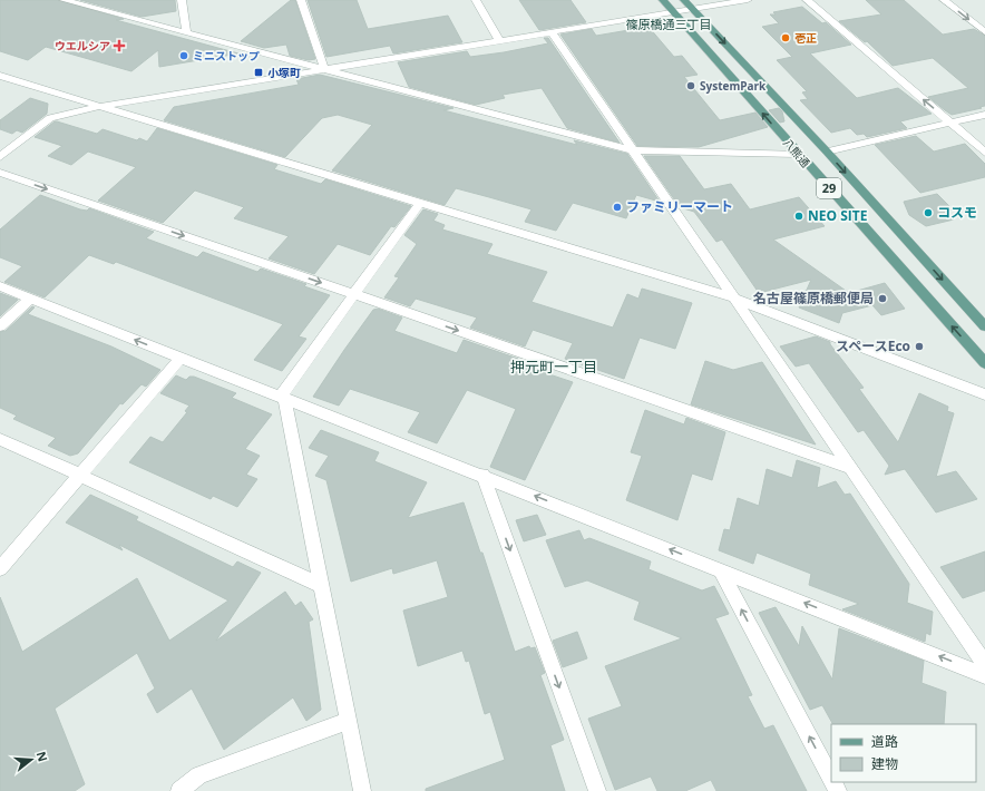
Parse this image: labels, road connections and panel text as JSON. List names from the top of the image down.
{
  "streets": {
    "main road": ["八熊通", "29"]
  },
  "districts": ["篠原橋通三丁目", "押元町一丁目"],
  "places": {
    "other": [
      "壱正",
      "ミニストップ",
      "SystemPark",
      "ファミリーマート",
      "コスモ",
      "NEO SITE",
      "名古屋篠原橋郵便局",
      "スペースEco"
    ],
    "health": ["ウエルシア"],
    "transit": ["小塚町"]
  },
  "legend": ["道路", "建物"],
  "north": "right"
}
